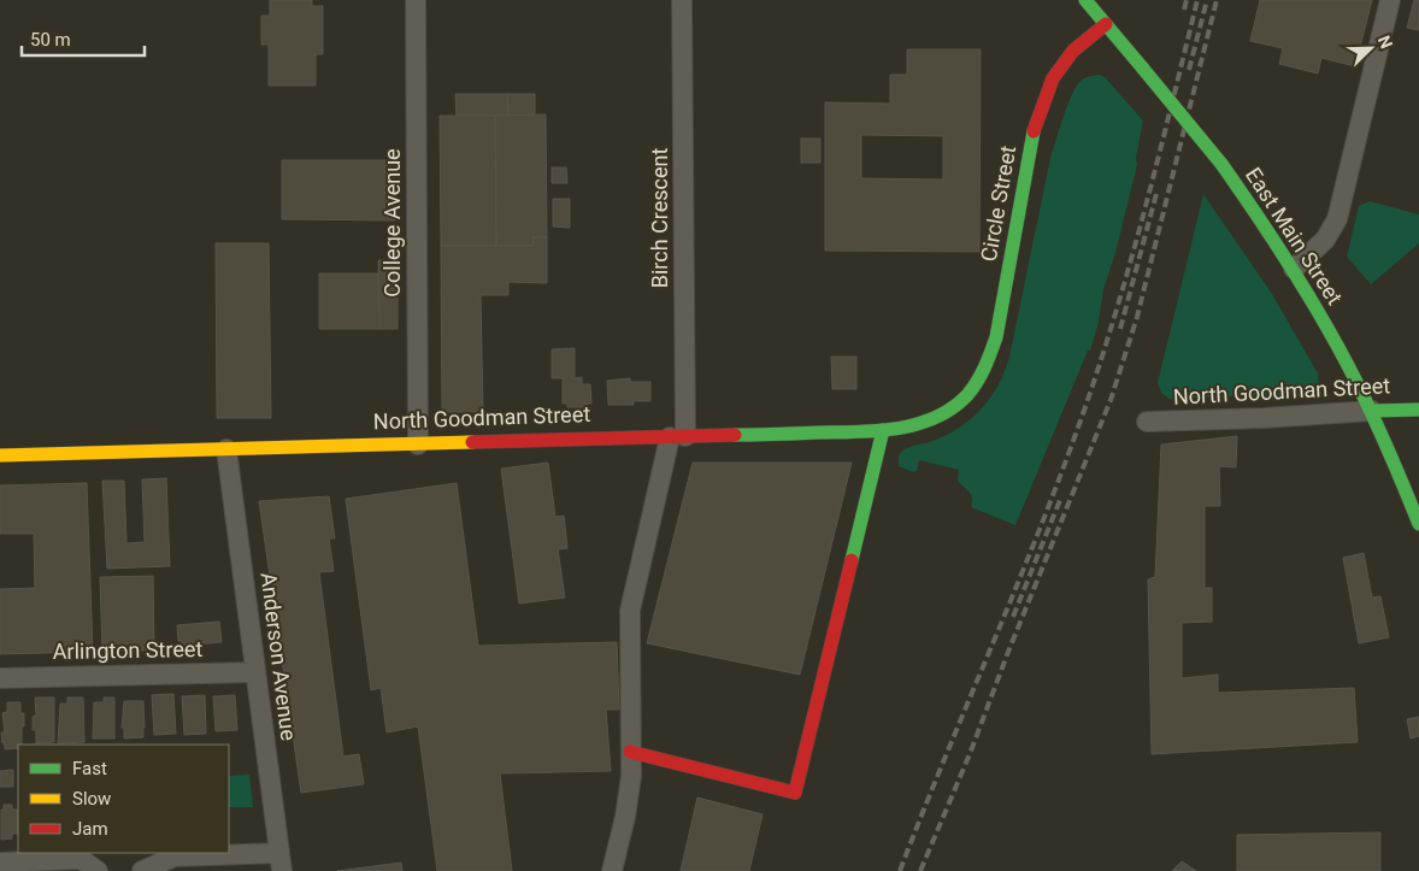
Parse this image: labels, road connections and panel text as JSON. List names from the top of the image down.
{
  "streets": {
    "main road": ["Circle Street", "East Main Street", "North Goodman Street"],
    "street": [
      "Birch Crescent",
      "College Avenue",
      "Arlington Street",
      "Anderson Avenue"
    ]
  },
  "crossings": [
    ["Circle Street", "East Main Street"],
    ["Circle Street", "North Goodman Street"],
    ["Birch Crescent", "North Goodman Street"],
    ["College Avenue", "North Goodman Street"],
    ["East Main Street", "North Goodman Street"],
    ["North Goodman Street", "Anderson Avenue"],
    ["Arlington Street", "Anderson Avenue"]
  ],
  "legend": ["Fast", "Slow", "Jam"],
  "scale_bar": "50 m",
  "north": "top right"
}
